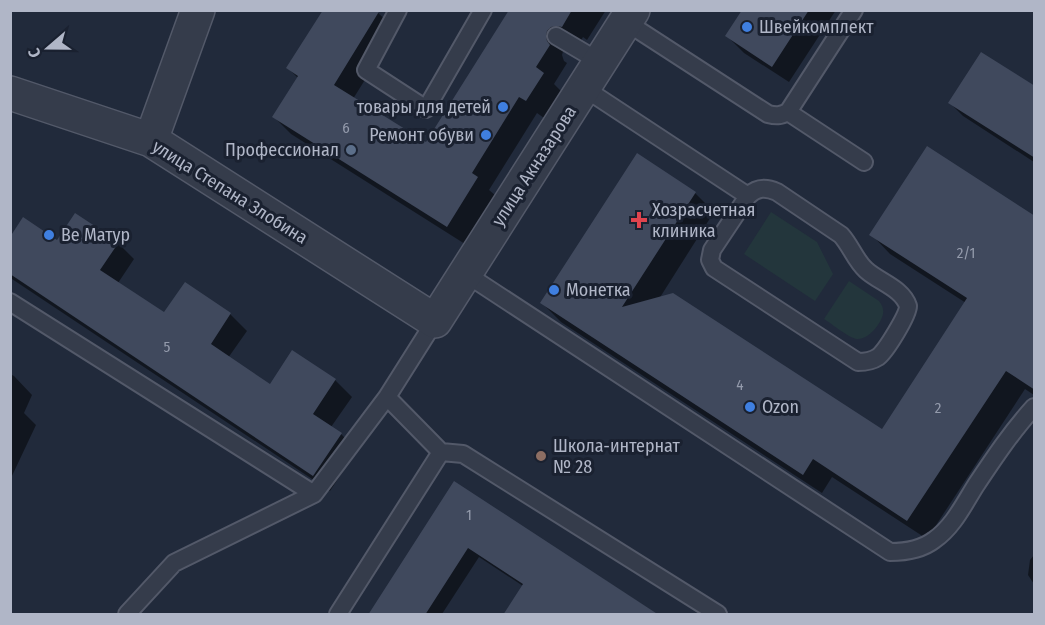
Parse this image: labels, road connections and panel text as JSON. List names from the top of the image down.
{
  "streets": {
    "street": ["улица Акназарова", "улица Степана Злобина"]
  },
  "crossings": [
    ["улица Акназарова", "улица Степана Злобина"]
  ],
  "places": {
    "other": [
      "Швейкомплект",
      "товары для детей",
      "Ремонт обуви",
      "Профессионал",
      "Be Матур",
      "Монетка",
      "Ozon",
      "Школа-интернат № 28"
    ],
    "health": ["Хозрасчетная клиника"]
  },
  "house_numbers": [
    "6",
    "2/1",
    "5",
    "4",
    "2",
    "1"
  ],
  "north": "left"
}
